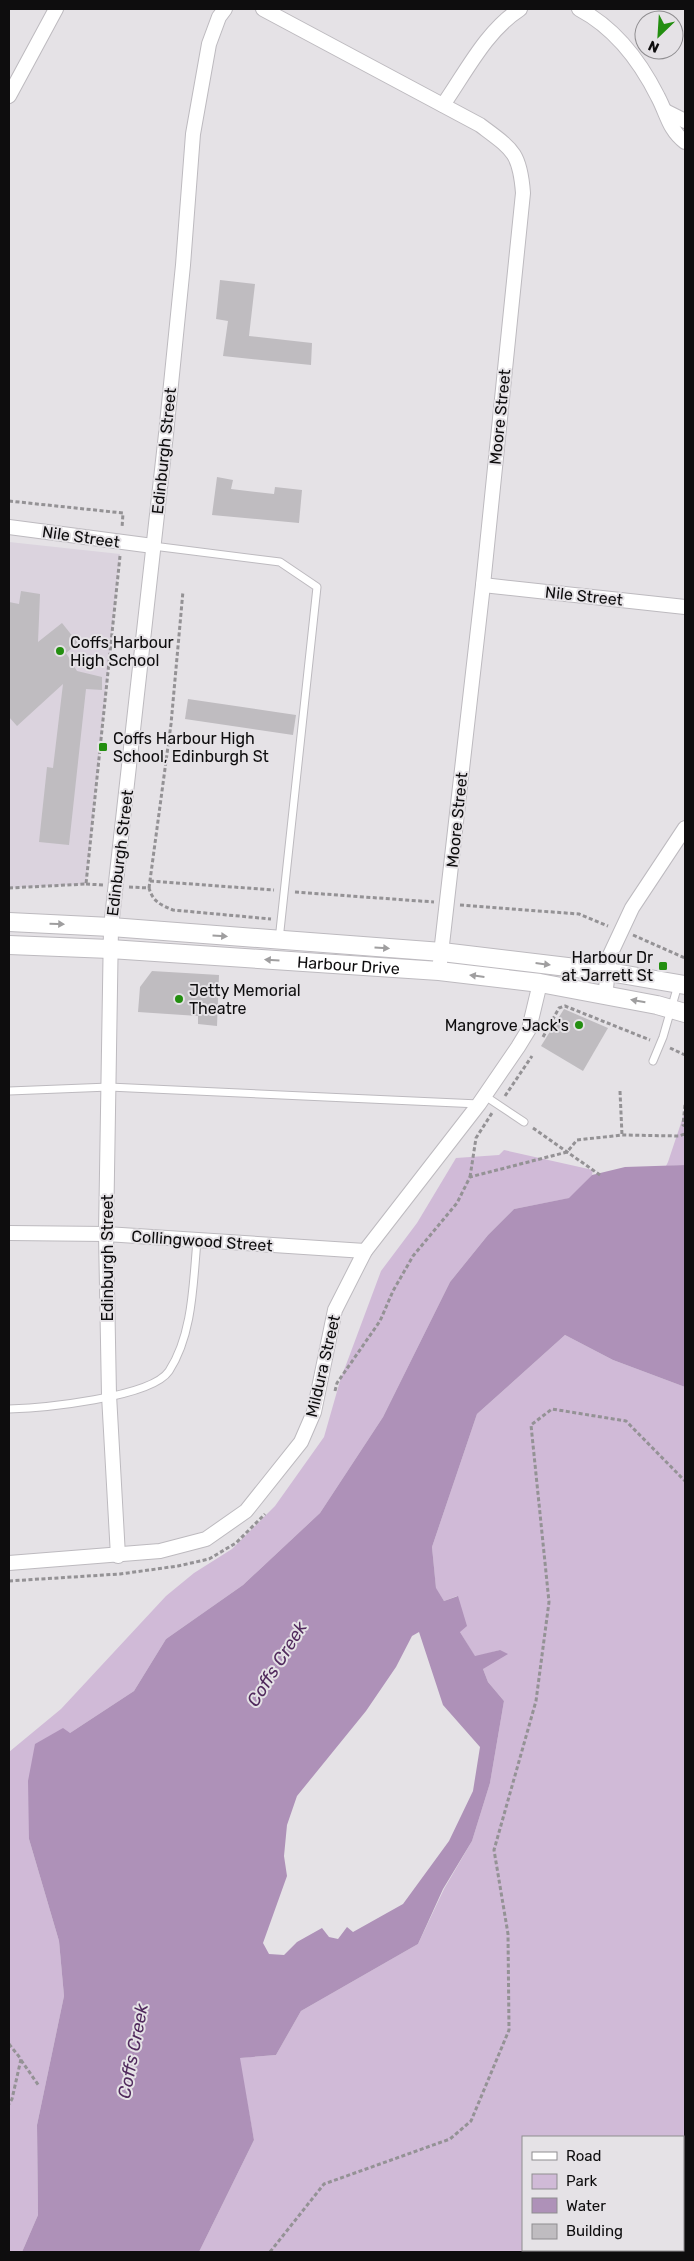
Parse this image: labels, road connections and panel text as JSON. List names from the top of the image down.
{
  "streets": {
    "street": [
      "Moore Street",
      "Edinburgh Street",
      "Nile Street",
      "Harbour Drive",
      "Collingwood Street",
      "Mildura Street"
    ]
  },
  "crossings": [
    ["Moore Street", "Nile Street"],
    ["Moore Street", "Harbour Drive"],
    ["Edinburgh Street", "Nile Street"],
    ["Edinburgh Street", "Harbour Drive"],
    ["Edinburgh Street", "Collingwood Street"],
    ["Edinburgh Street", "Mildura Street"],
    ["Harbour Drive", "Mildura Street"],
    ["Collingwood Street", "Mildura Street"]
  ],
  "water": ["Coffs Creek"],
  "places": {
    "other": ["Coffs Harbour High School", "Jetty Memorial Theatre", "Mangrove Jack's"],
    "transit": ["Coffs Harbour High School, Edinburgh St", "Harbour Dr at Jarrett St"]
  },
  "legend": [
    "Road",
    "Park",
    "Water",
    "Building"
  ],
  "north": "bottom left"
}
